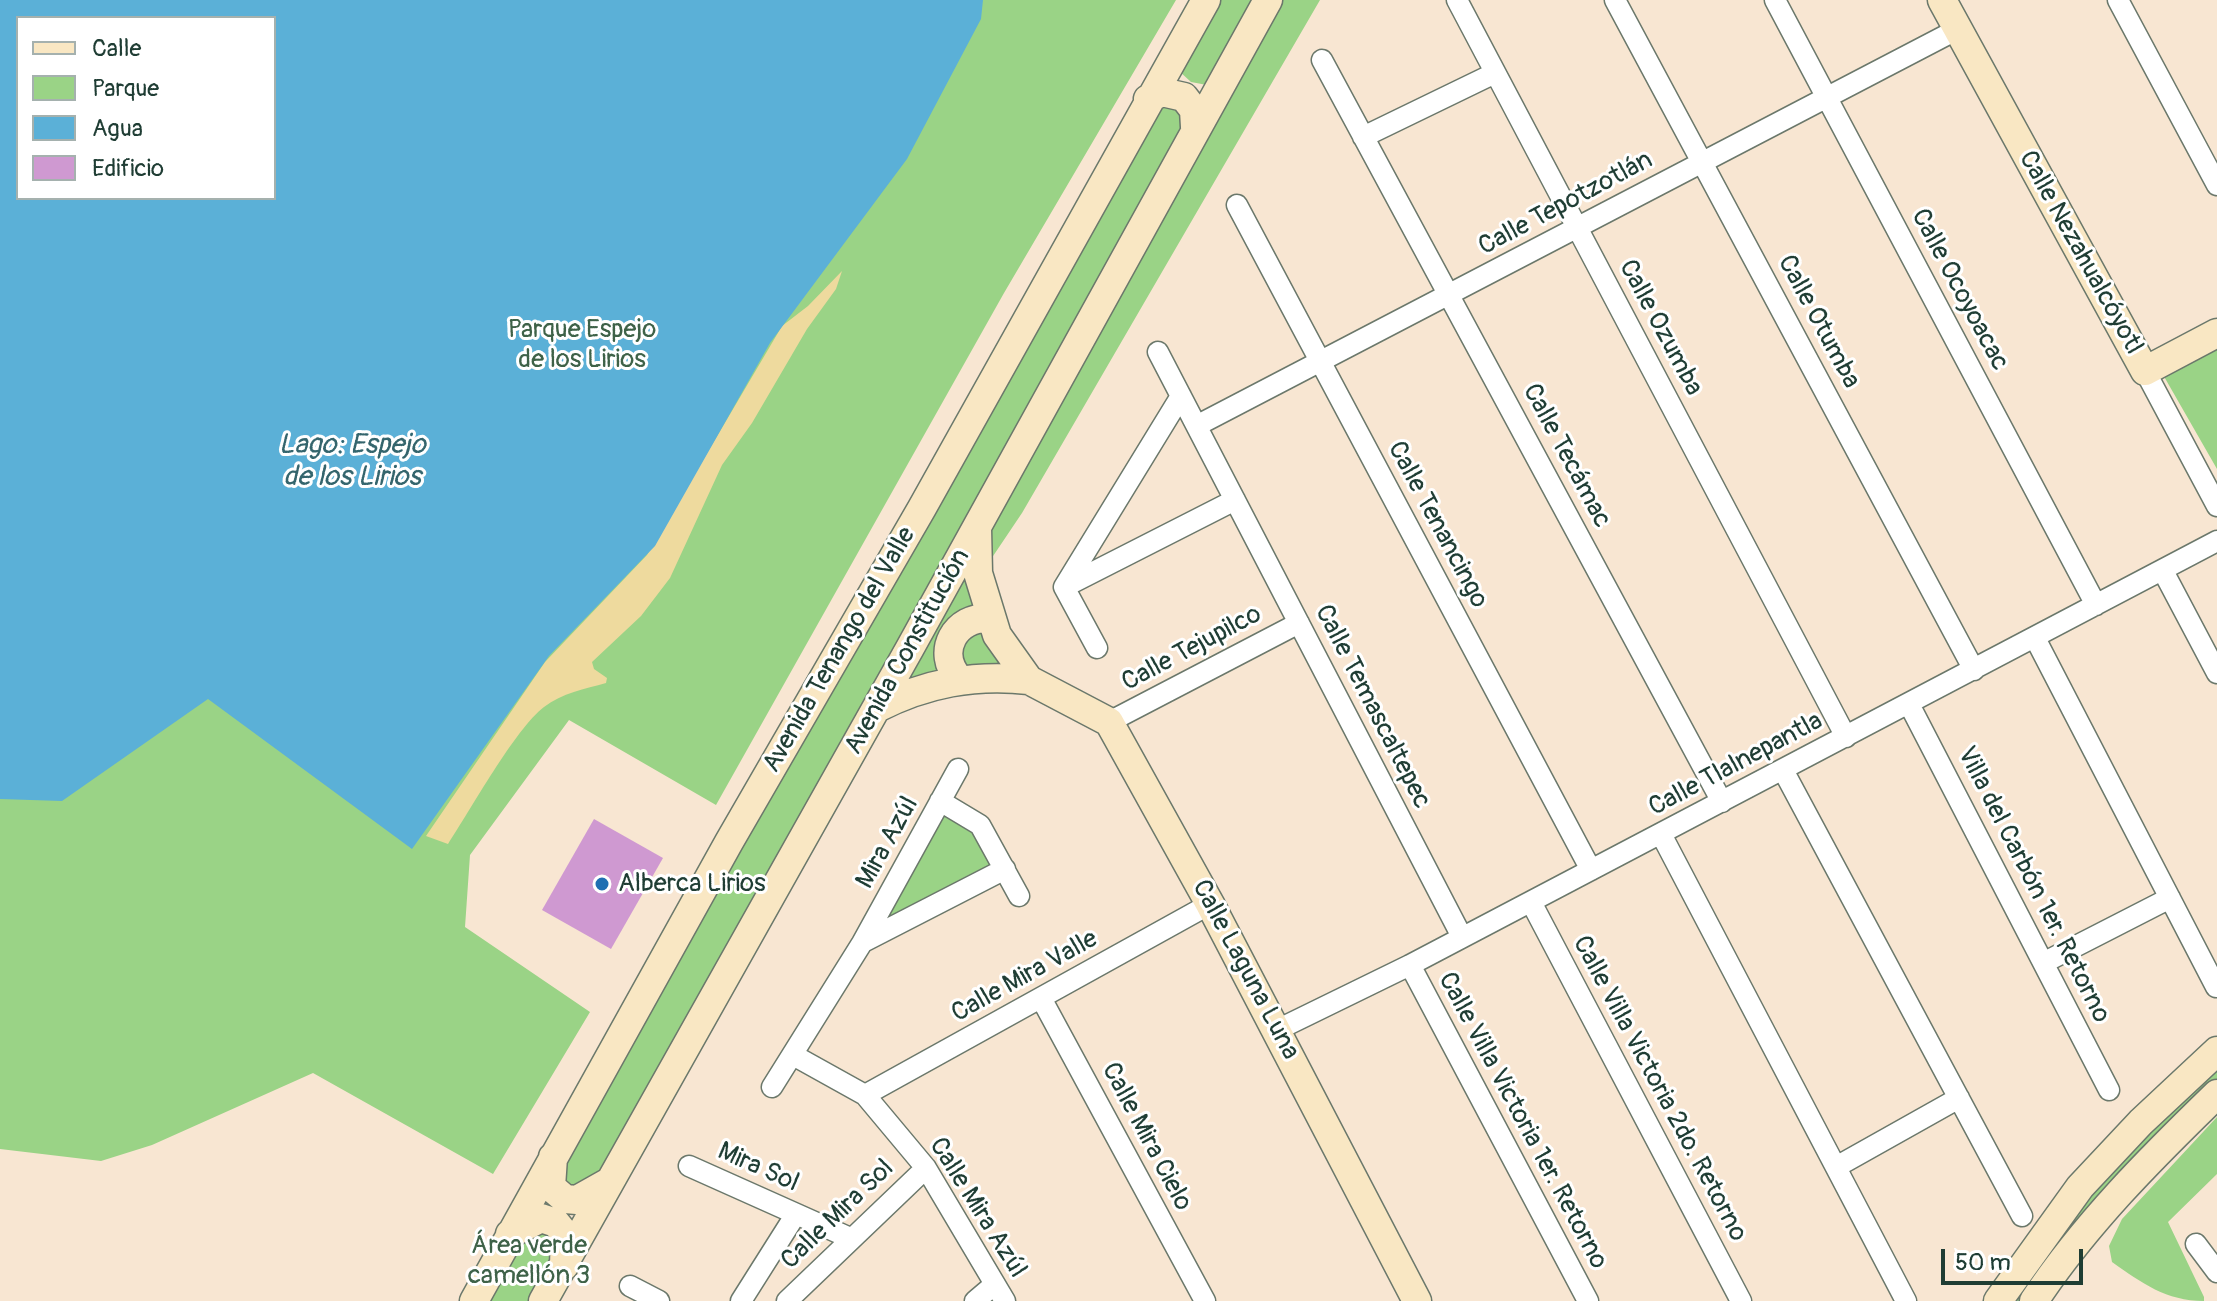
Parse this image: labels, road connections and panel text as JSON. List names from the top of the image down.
{
  "streets": {
    "main road": [
      "Calle Nezahualcóyotl",
      "Avenida Tenango del Valle",
      "Avenida Constitución",
      "Calle Laguna Luna"
    ],
    "street": [
      "Calle Tepotzotlán",
      "Calle Ocoyoacac",
      "Calle Otumba",
      "Calle Ozumba",
      "Calle Tecámac",
      "Calle Tenancingo",
      "Calle Tejupilco",
      "Calle Temascaltepec",
      "Calle Tlalnepantla",
      "Mira Azúl",
      "Villa del Carbón 1er. Retorno",
      "Calle Mira Valle",
      "Calle Villa Victoria 2do. Retorno",
      "Calle Villa Victoria 1er. Retorno",
      "Calle Mira Cielo",
      "Mira Sol",
      "Calle Mira Azúl",
      "Calle Mira Sol"
    ]
  },
  "crossings": [
    ["Calle Tepotzotlán", "Calle Nezahualcóyotl"],
    ["Calle Tepotzotlán", "Calle Ocoyoacac"],
    ["Calle Tepotzotlán", "Calle Otumba"],
    ["Calle Tepotzotlán", "Calle Ozumba"],
    ["Calle Tepotzotlán", "Calle Tecámac"],
    ["Calle Tepotzotlán", "Calle Tenancingo"],
    ["Calle Tepotzotlán", "Calle Temascaltepec"],
    ["Calle Ocoyoacac", "Calle Tlalnepantla"],
    ["Calle Otumba", "Calle Tlalnepantla"],
    ["Calle Ozumba", "Calle Tlalnepantla"],
    ["Calle Tecámac", "Calle Tlalnepantla"],
    ["Calle Tenancingo", "Calle Tlalnepantla"],
    ["Calle Tejupilco", "Calle Temascaltepec"],
    ["Calle Tejupilco", "Calle Laguna Luna"],
    ["Calle Temascaltepec", "Calle Tlalnepantla"],
    ["Calle Tlalnepantla", "Villa del Carbón 1er. Retorno"],
    ["Calle Tlalnepantla", "Calle Laguna Luna"],
    ["Calle Tlalnepantla", "Calle Villa Victoria 2do. Retorno"],
    ["Calle Tlalnepantla", "Calle Villa Victoria 1er. Retorno"],
    ["Mira Azúl", "Calle Mira Azúl"],
    ["Calle Laguna Luna", "Calle Mira Valle"],
    ["Calle Mira Valle", "Calle Mira Cielo"],
    ["Calle Mira Valle", "Calle Mira Azúl"],
    ["Mira Sol", "Calle Mira Sol"],
    ["Calle Mira Azúl", "Calle Mira Sol"]
  ],
  "water": ["Lago: Espejo de los Lirios"],
  "parks": ["Parque Espejo de los Lirios", "Área verde camellón 3"],
  "places": ["Alberca Lirios"],
  "legend": [
    "Calle",
    "Parque",
    "Agua",
    "Edificio"
  ],
  "scale_bar": "50 m"
}
